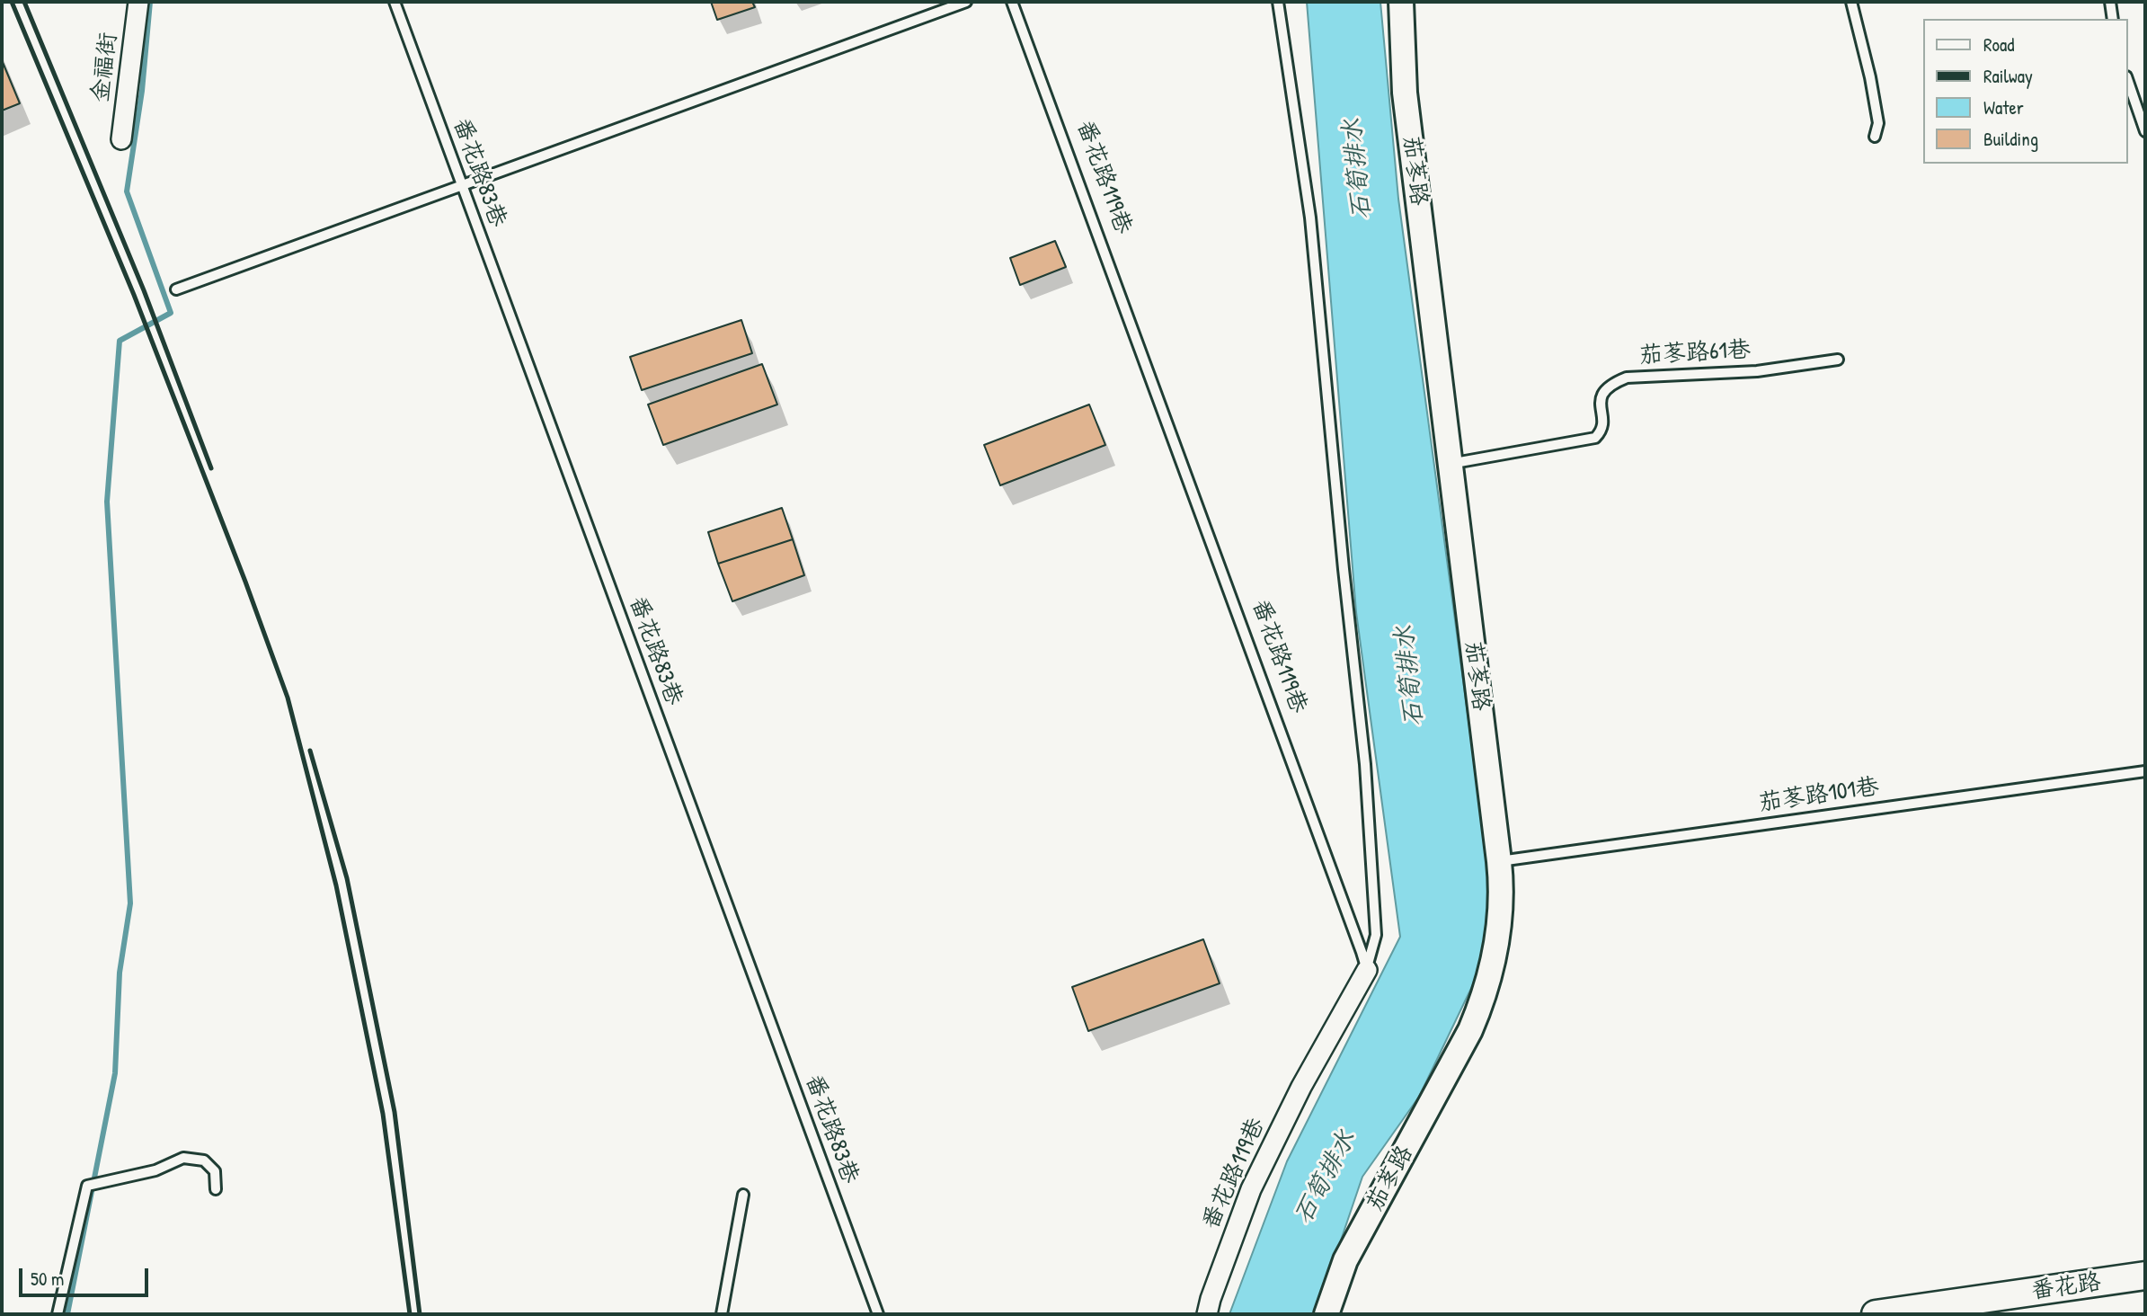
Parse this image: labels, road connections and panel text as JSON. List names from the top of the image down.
{
  "streets": {
    "main road": ["番花路"],
    "street": ["金福街", "茄苳路", "番花路119巷"],
    "lane": ["番花路83巷", "茄苳路61巷", "茄苳路101巷"]
  },
  "crossings": [
    ["茄苳路", "茄苳路61巷"],
    ["茄苳路", "茄苳路101巷"]
  ],
  "water": ["石筍排水"],
  "legend": [
    "Road",
    "Railway",
    "Water",
    "Building"
  ],
  "scale_bar": "50 m"
}
